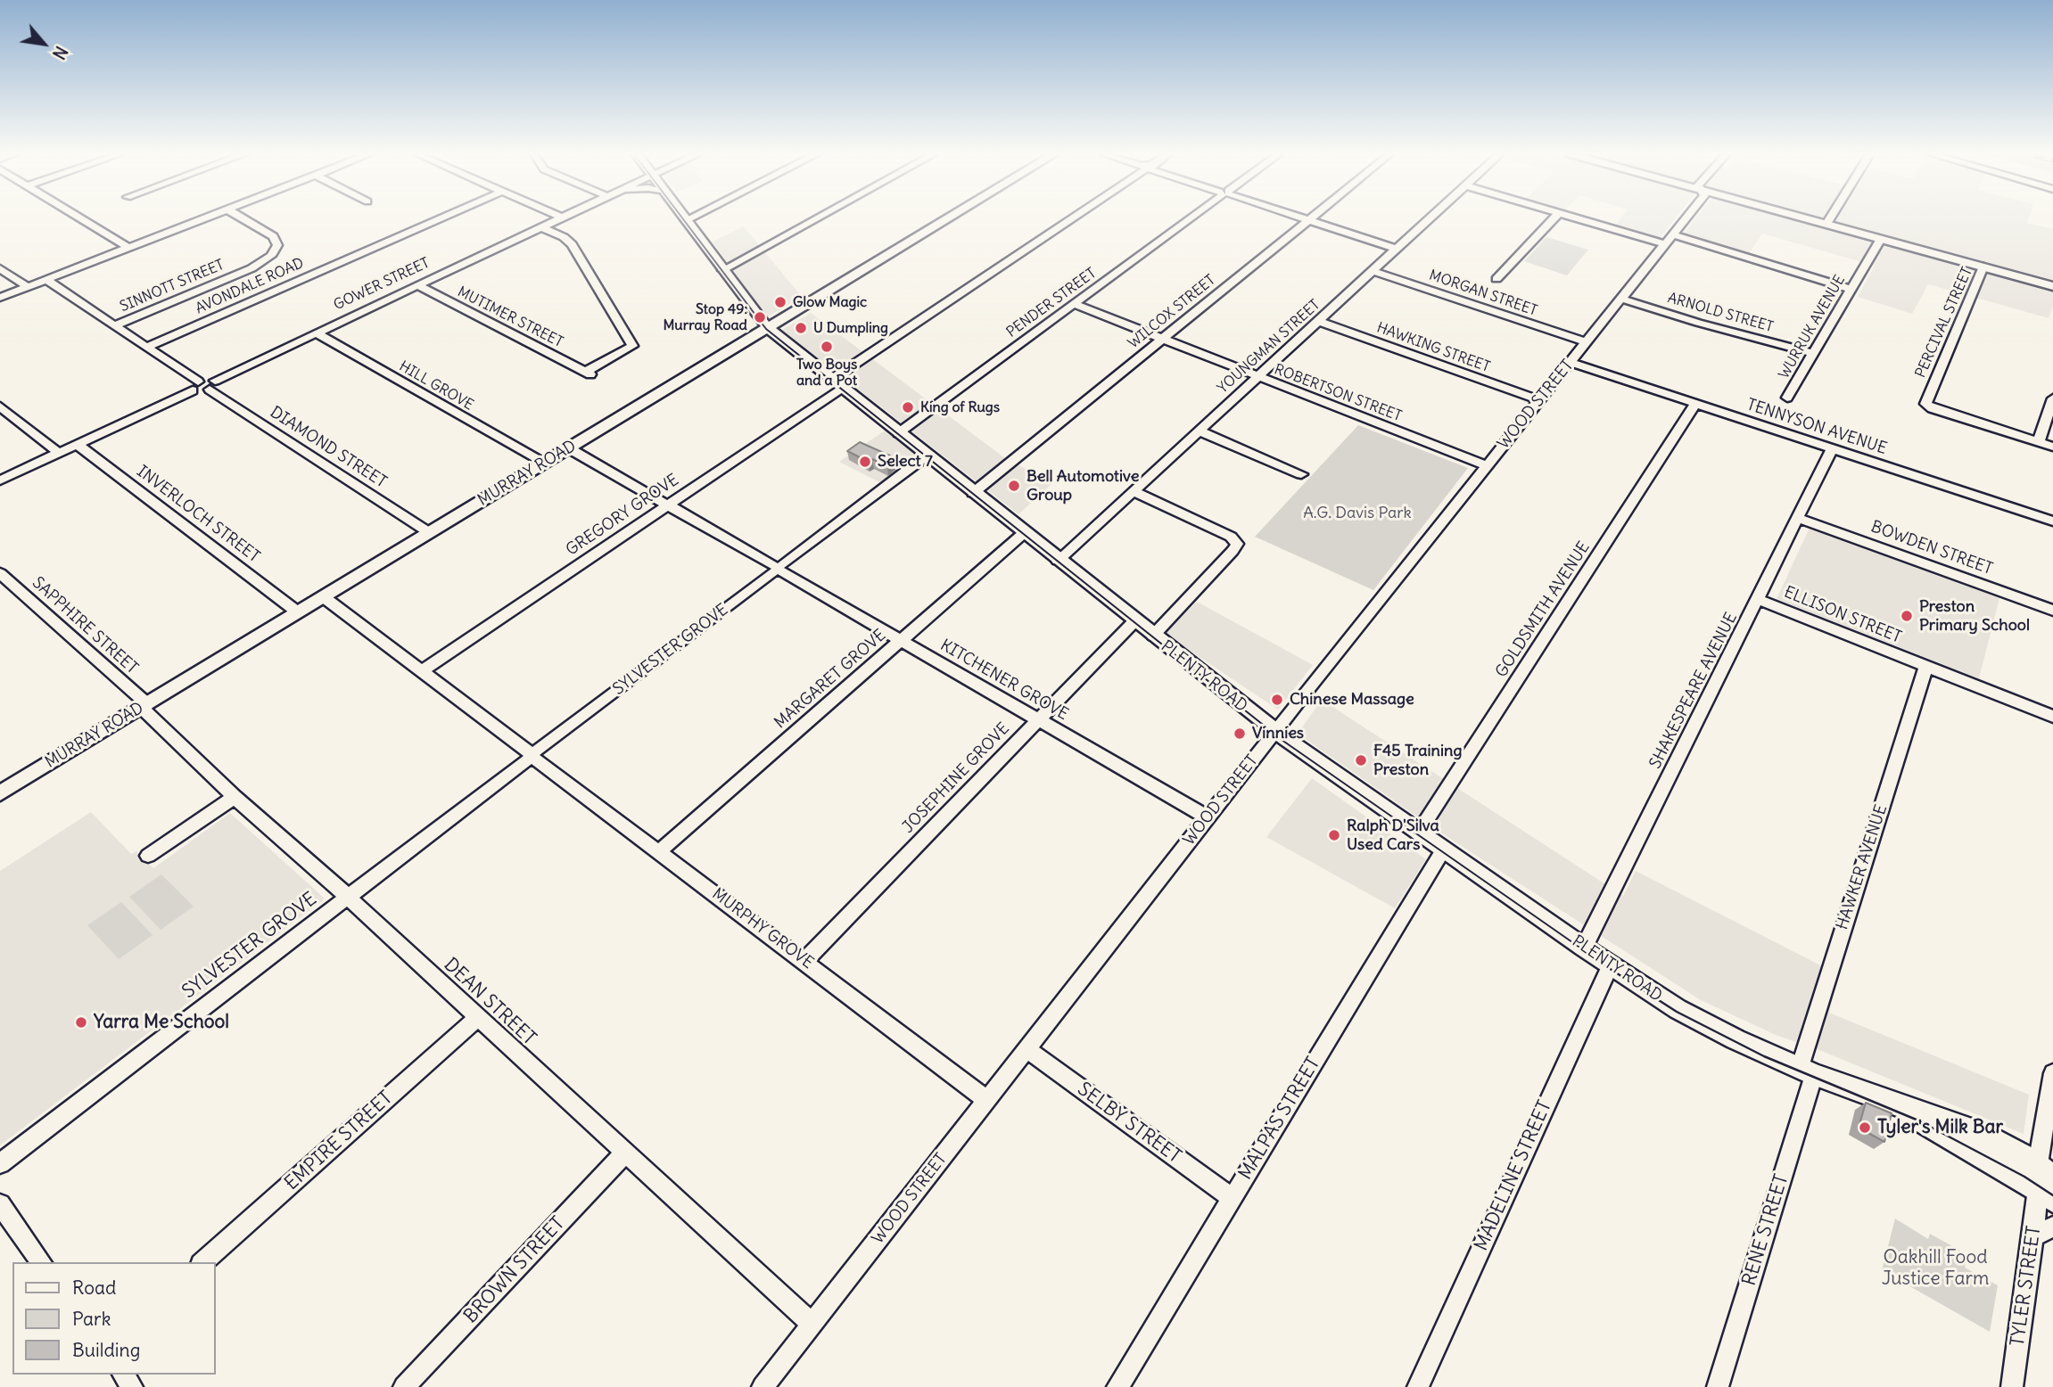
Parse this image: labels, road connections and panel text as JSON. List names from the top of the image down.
{
  "streets": {
    "main road": ["MURRAY ROAD", "PLENTY ROAD"],
    "street": [
      "GOWER STREET",
      "SINNOTT STREET",
      "AVONDALE ROAD",
      "MORGAN STREET",
      "PENDER STREET",
      "WILCOX STREET",
      "ARNOLD STREET",
      "MUTIMER STREET",
      "PERCIVAL STREET",
      "WURRUK AVENUE",
      "YOUNGMAN STREET",
      "HAWKING STREET",
      "HILL GROVE",
      "ROBERTSON STREET",
      "WOOD STREET",
      "TENNYSON AVENUE",
      "DIAMOND STREET",
      "INVERLOCH STREET",
      "GREGORY GROVE",
      "BOWDEN STREET",
      "GOLDSMITH AVENUE",
      "ELLISON STREET",
      "SAPPHIRE STREET",
      "SYLVESTER GROVE",
      "MARGARET GROVE",
      "KITCHENER GROVE",
      "SHAKESPEARE AVENUE",
      "JOSEPHINE GROVE",
      "HAWKER AVENUE",
      "MURPHY GROVE",
      "DEAN STREET",
      "MALPAS STREET",
      "SELBY STREET",
      "EMPIRE STREET",
      "MADELINE STREET",
      "RENE STREET",
      "BROWN STREET",
      "TYLER STREET"
    ]
  },
  "crossings": [
    ["GOWER STREET", "MUTIMER STREET"],
    ["GOWER STREET", "HILL GROVE"],
    ["GOWER STREET", "DIAMOND STREET"],
    ["MORGAN STREET", "YOUNGMAN STREET"],
    ["MORGAN STREET", "WOOD STREET"],
    ["PENDER STREET", "ROBERTSON STREET"],
    ["PENDER STREET", "PLENTY ROAD"],
    ["WILCOX STREET", "ROBERTSON STREET"],
    ["WILCOX STREET", "PLENTY ROAD"],
    ["ARNOLD STREET", "WURRUK AVENUE"],
    ["ARNOLD STREET", "WOOD STREET"],
    ["YOUNGMAN STREET", "HAWKING STREET"],
    ["YOUNGMAN STREET", "ROBERTSON STREET"],
    ["YOUNGMAN STREET", "PLENTY ROAD"],
    ["HAWKING STREET", "WOOD STREET"],
    ["HILL GROVE", "MURRAY ROAD"],
    ["ROBERTSON STREET", "WOOD STREET"],
    ["WOOD STREET", "TENNYSON AVENUE"],
    ["WOOD STREET", "PLENTY ROAD"],
    ["WOOD STREET", "KITCHENER GROVE"],
    ["WOOD STREET", "MURPHY GROVE"],
    ["WOOD STREET", "DEAN STREET"],
    ["WOOD STREET", "SELBY STREET"],
    ["TENNYSON AVENUE", "GOLDSMITH AVENUE"],
    ["TENNYSON AVENUE", "SHAKESPEARE AVENUE"],
    ["DIAMOND STREET", "MURRAY ROAD"],
    ["MURRAY ROAD", "INVERLOCH STREET"],
    ["MURRAY ROAD", "SAPPHIRE STREET"],
    ["MURRAY ROAD", "PLENTY ROAD"],
    ["MURRAY ROAD", "KITCHENER GROVE"],
    ["MURRAY ROAD", "MURPHY GROVE"],
    ["MURRAY ROAD", "DEAN STREET"],
    ["GREGORY GROVE", "PLENTY ROAD"],
    ["GREGORY GROVE", "KITCHENER GROVE"],
    ["GREGORY GROVE", "MURPHY GROVE"],
    ["BOWDEN STREET", "SHAKESPEARE AVENUE"],
    ["GOLDSMITH AVENUE", "PLENTY ROAD"],
    ["ELLISON STREET", "SHAKESPEARE AVENUE"],
    ["ELLISON STREET", "HAWKER AVENUE"],
    ["SAPPHIRE STREET", "DEAN STREET"],
    ["SYLVESTER GROVE", "PLENTY ROAD"],
    ["SYLVESTER GROVE", "KITCHENER GROVE"],
    ["SYLVESTER GROVE", "MURPHY GROVE"],
    ["SYLVESTER GROVE", "DEAN STREET"],
    ["PLENTY ROAD", "MARGARET GROVE"],
    ["PLENTY ROAD", "SHAKESPEARE AVENUE"],
    ["PLENTY ROAD", "JOSEPHINE GROVE"],
    ["PLENTY ROAD", "HAWKER AVENUE"],
    ["PLENTY ROAD", "MALPAS STREET"],
    ["PLENTY ROAD", "MADELINE STREET"],
    ["PLENTY ROAD", "RENE STREET"],
    ["PLENTY ROAD", "TYLER STREET"],
    ["MARGARET GROVE", "KITCHENER GROVE"],
    ["MARGARET GROVE", "MURPHY GROVE"],
    ["KITCHENER GROVE", "JOSEPHINE GROVE"],
    ["JOSEPHINE GROVE", "MURPHY GROVE"],
    ["HAWKER AVENUE", "RENE STREET"],
    ["DEAN STREET", "EMPIRE STREET"],
    ["DEAN STREET", "BROWN STREET"],
    ["MALPAS STREET", "SELBY STREET"]
  ],
  "parks": ["A.G. Davis Park", "Oakhill Food Justice Farm"],
  "places": [
    "Glow Magic",
    "Stop 49: Murray Road",
    "U Dumpling",
    "Two Boys and a Pot",
    "King of Rugs",
    "Select 7",
    "Bell Automotive Group",
    "Preston Primary School",
    "Chinese Massage",
    "Vinnies",
    "F45 Training Preston",
    "Ralph D'Silva Used Cars",
    "Yarra Me School",
    "Tyler's Milk Bar"
  ],
  "legend": ["Road", "Park", "Building"],
  "north": "bottom right"
}
